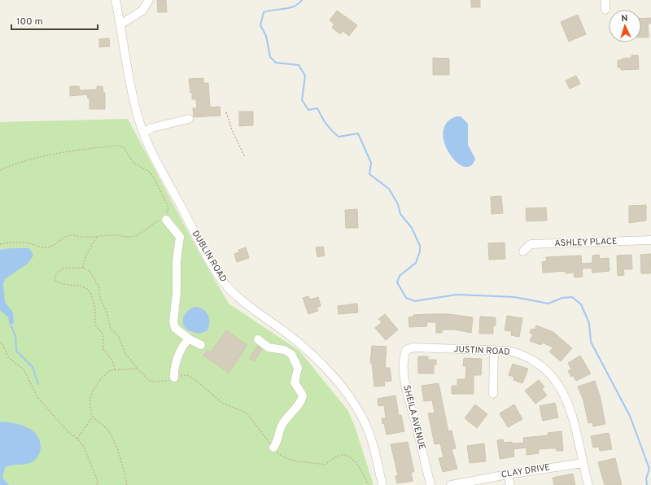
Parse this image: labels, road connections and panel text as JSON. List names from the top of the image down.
{
  "streets": {
    "street": [
      "ASHLEY PLACE",
      "DUBLIN ROAD",
      "JUSTIN ROAD",
      "SHEILA AVENUE",
      "CLAY DRIVE"
    ]
  },
  "crossings": [
    ["JUSTIN ROAD", "SHEILA AVENUE"],
    ["JUSTIN ROAD", "CLAY DRIVE"]
  ],
  "scale_bar": "100 m",
  "north": "top"
}
